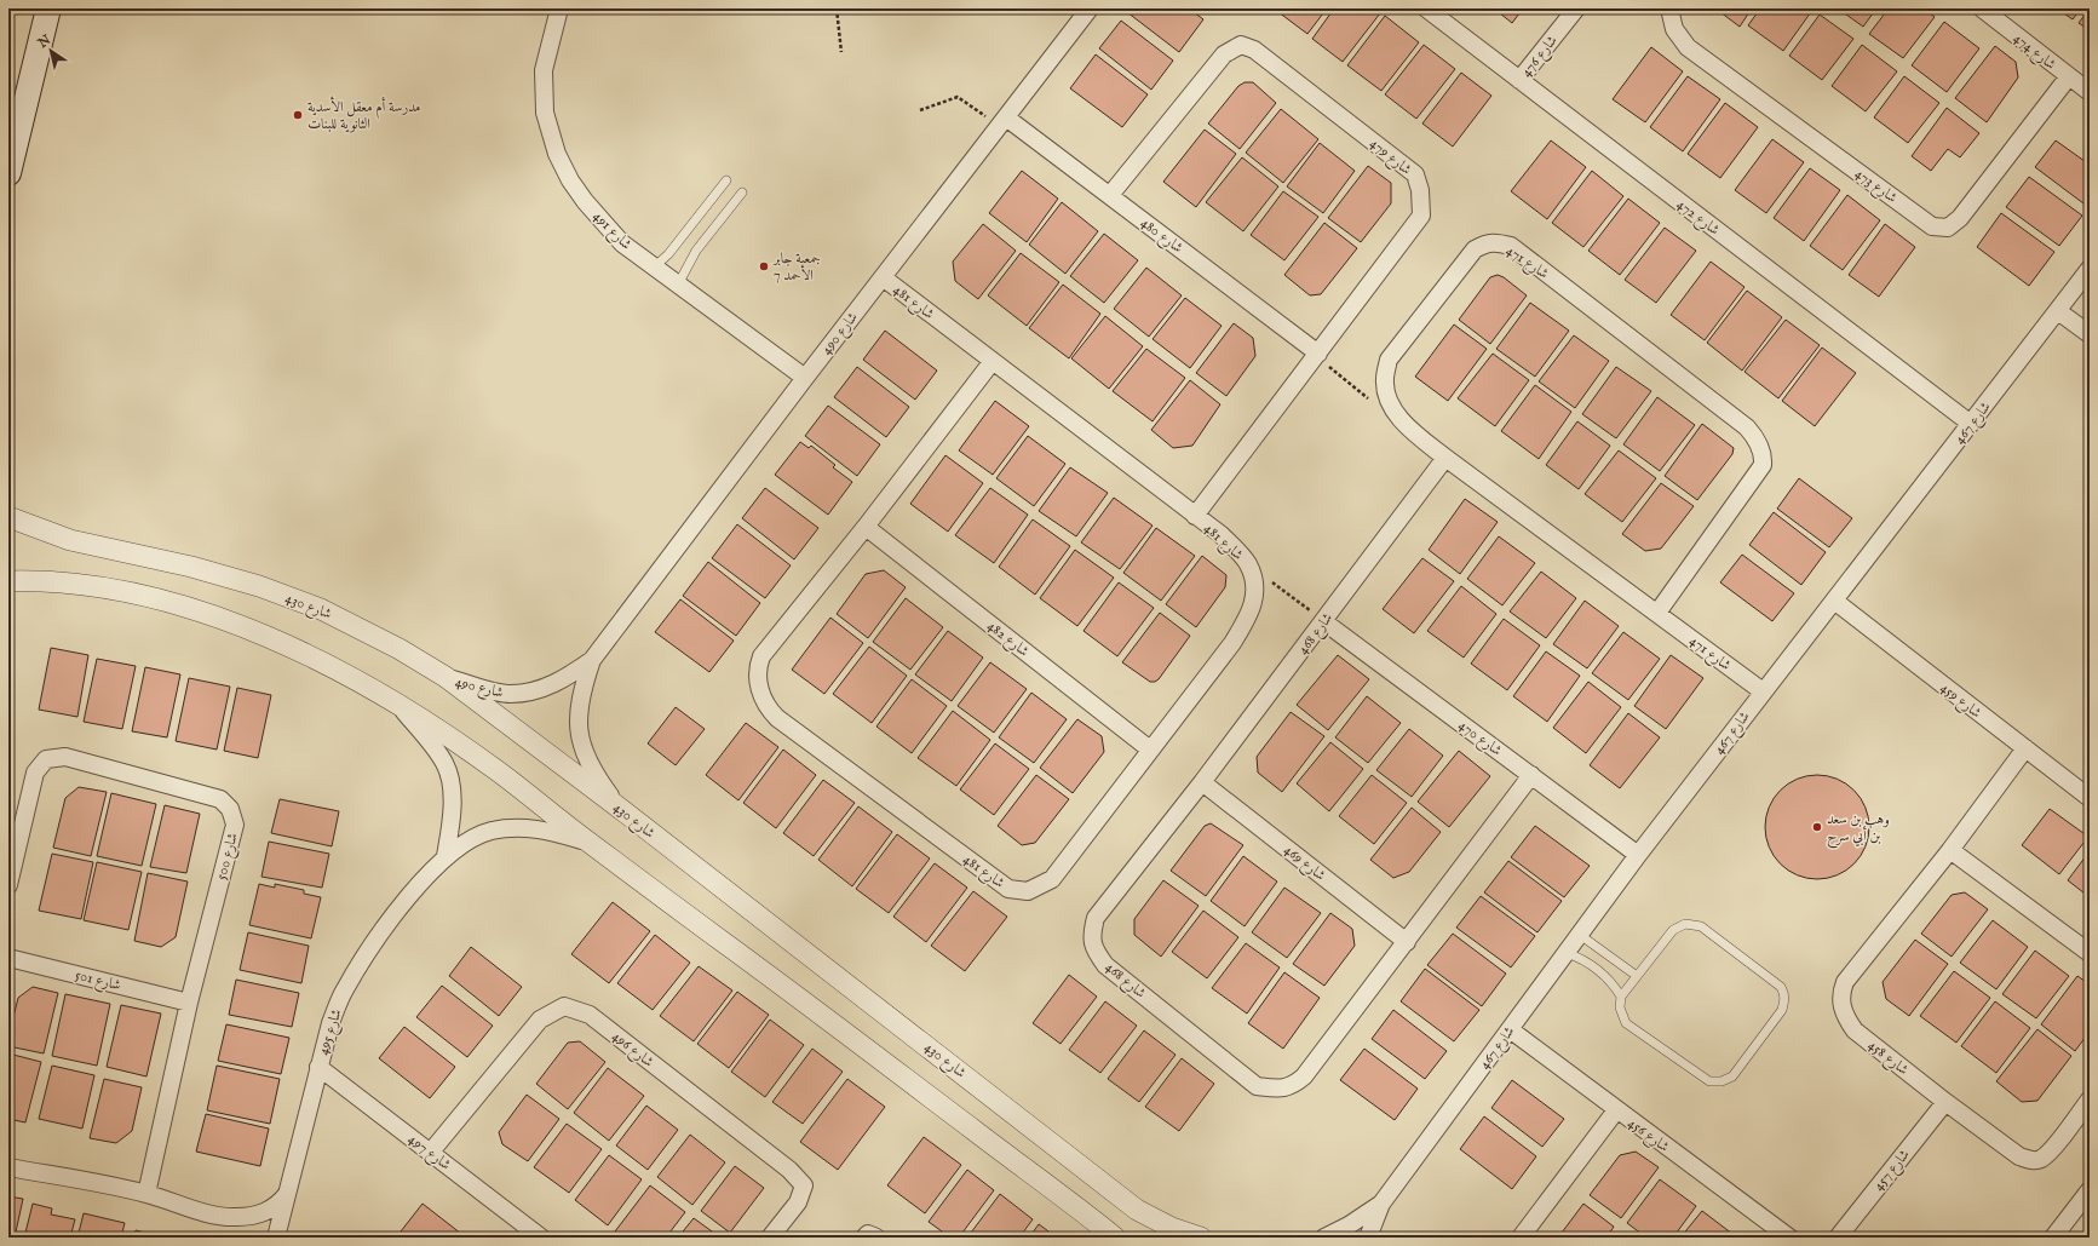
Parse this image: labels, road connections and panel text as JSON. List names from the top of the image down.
{
  "streets": {
    "street": [
      "شارع 474",
      "شارع 476",
      "شارع 479",
      "شارع 473",
      "شارع 472",
      "شارع 491",
      "شارع 480",
      "شارع 471",
      "شارع 481",
      "شارع 490",
      "شارع 467",
      "شارع 430",
      "شارع 468",
      "شارع 482",
      "شارع 459",
      "شارع 470",
      "شارع 500",
      "شارع 469",
      "شارع 501",
      "شارع 495",
      "شارع 496",
      "شارع 458",
      "شارع 456",
      "شارع 497",
      "شارع 457"
    ]
  },
  "crossings": [
    ["شارع 474", "شارع 473"],
    ["شارع 476", "شارع 472"],
    ["شارع 479", "شارع 480"],
    ["شارع 479", "شارع 481"],
    ["شارع 472", "شارع 467"],
    ["شارع 491", "شارع 490"],
    ["شارع 480", "شارع 490"],
    ["شارع 471", "شارع 467"],
    ["شارع 471", "شارع 468"],
    ["شارع 481", "شارع 490"],
    ["شارع 481", "شارع 482"],
    ["شارع 490", "شارع 430"],
    ["شارع 467", "شارع 459"],
    ["شارع 467", "شارع 470"],
    ["شارع 467", "شارع 456"],
    ["شارع 468", "شارع 470"],
    ["شارع 468", "شارع 469"],
    ["شارع 459", "شارع 458"],
    ["شارع 500", "شارع 501"],
    ["شارع 495", "شارع 497"],
    ["شارع 496", "شارع 497"],
    ["شارع 458", "شارع 457"]
  ],
  "places": ["مدرسة أم معقل الأسدية الثانوية للبنات", "جمعية جابر الأحمد 7", "وهب بن سعد بن أبي سرح"],
  "north": "top left"
}
